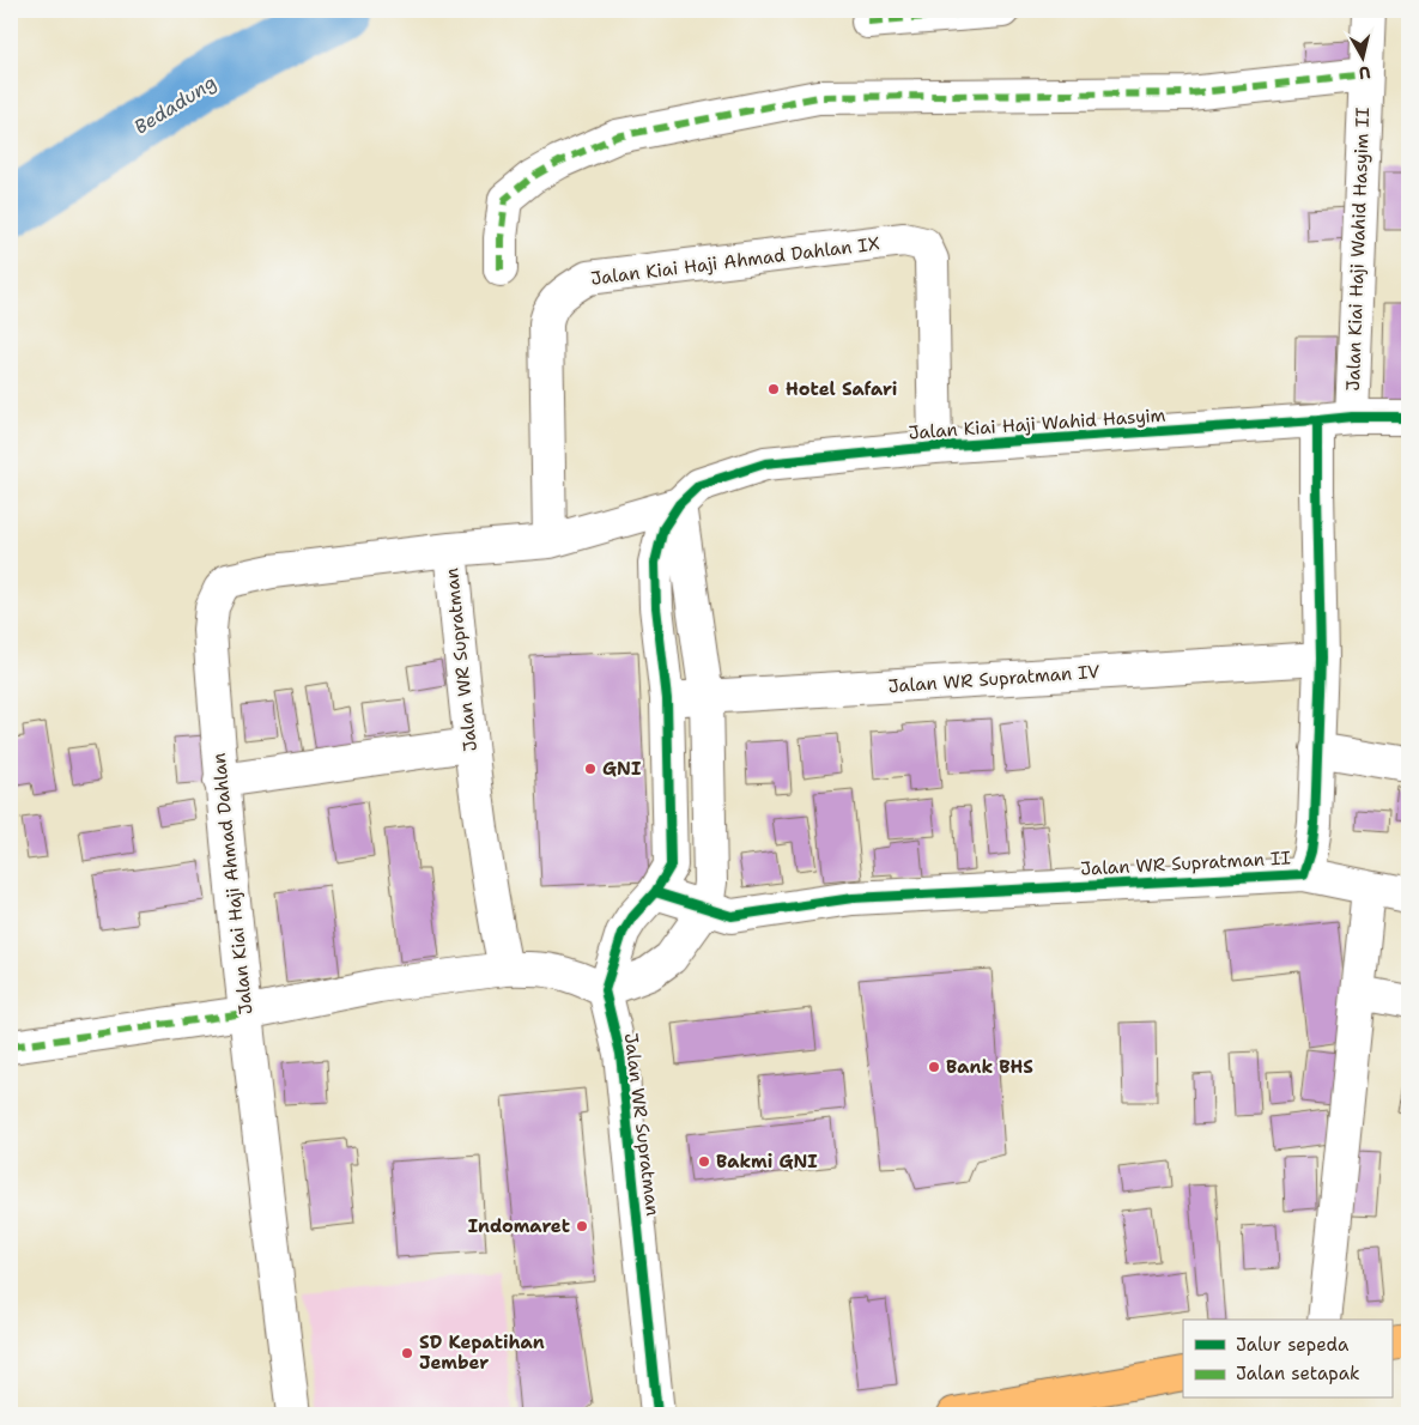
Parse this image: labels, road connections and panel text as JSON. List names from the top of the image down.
{
  "streets": {
    "street": [
      "Jalan Kiai Haji Wahid Hasyim II",
      "Jalan Kiai Haji Ahmad Dahlan IX",
      "Jalan Kiai Haji Wahid Hasyim",
      "Jalan WR Supratman",
      "Jalan WR Supratman IV",
      "Jalan WR Supratman II",
      "Jalan Kiai Haji Ahmad Dahlan"
    ]
  },
  "crossings": [
    ["Jalan Kiai Haji Wahid Hasyim II", "Jalan Kiai Haji Wahid Hasyim"],
    ["Jalan Kiai Haji Ahmad Dahlan IX", "Jalan Kiai Haji Wahid Hasyim"],
    ["Jalan Kiai Haji Ahmad Dahlan IX", "Jalan WR Supratman"],
    ["Jalan Kiai Haji Wahid Hasyim", "Jalan WR Supratman"],
    ["Jalan Kiai Haji Wahid Hasyim", "Jalan WR Supratman II"],
    ["Jalan WR Supratman", "Jalan Kiai Haji Ahmad Dahlan"],
    ["Jalan WR Supratman IV", "Jalan WR Supratman II"]
  ],
  "water": ["Bedadung"],
  "places": [
    "Hotel Safari",
    "GNI",
    "Bank BHS",
    "Bakmi GNI",
    "Indomaret",
    "SD Kepatihan Jember"
  ],
  "legend": ["Jalur sepeda", "Jalan setapak"],
  "north": "bottom"
}
